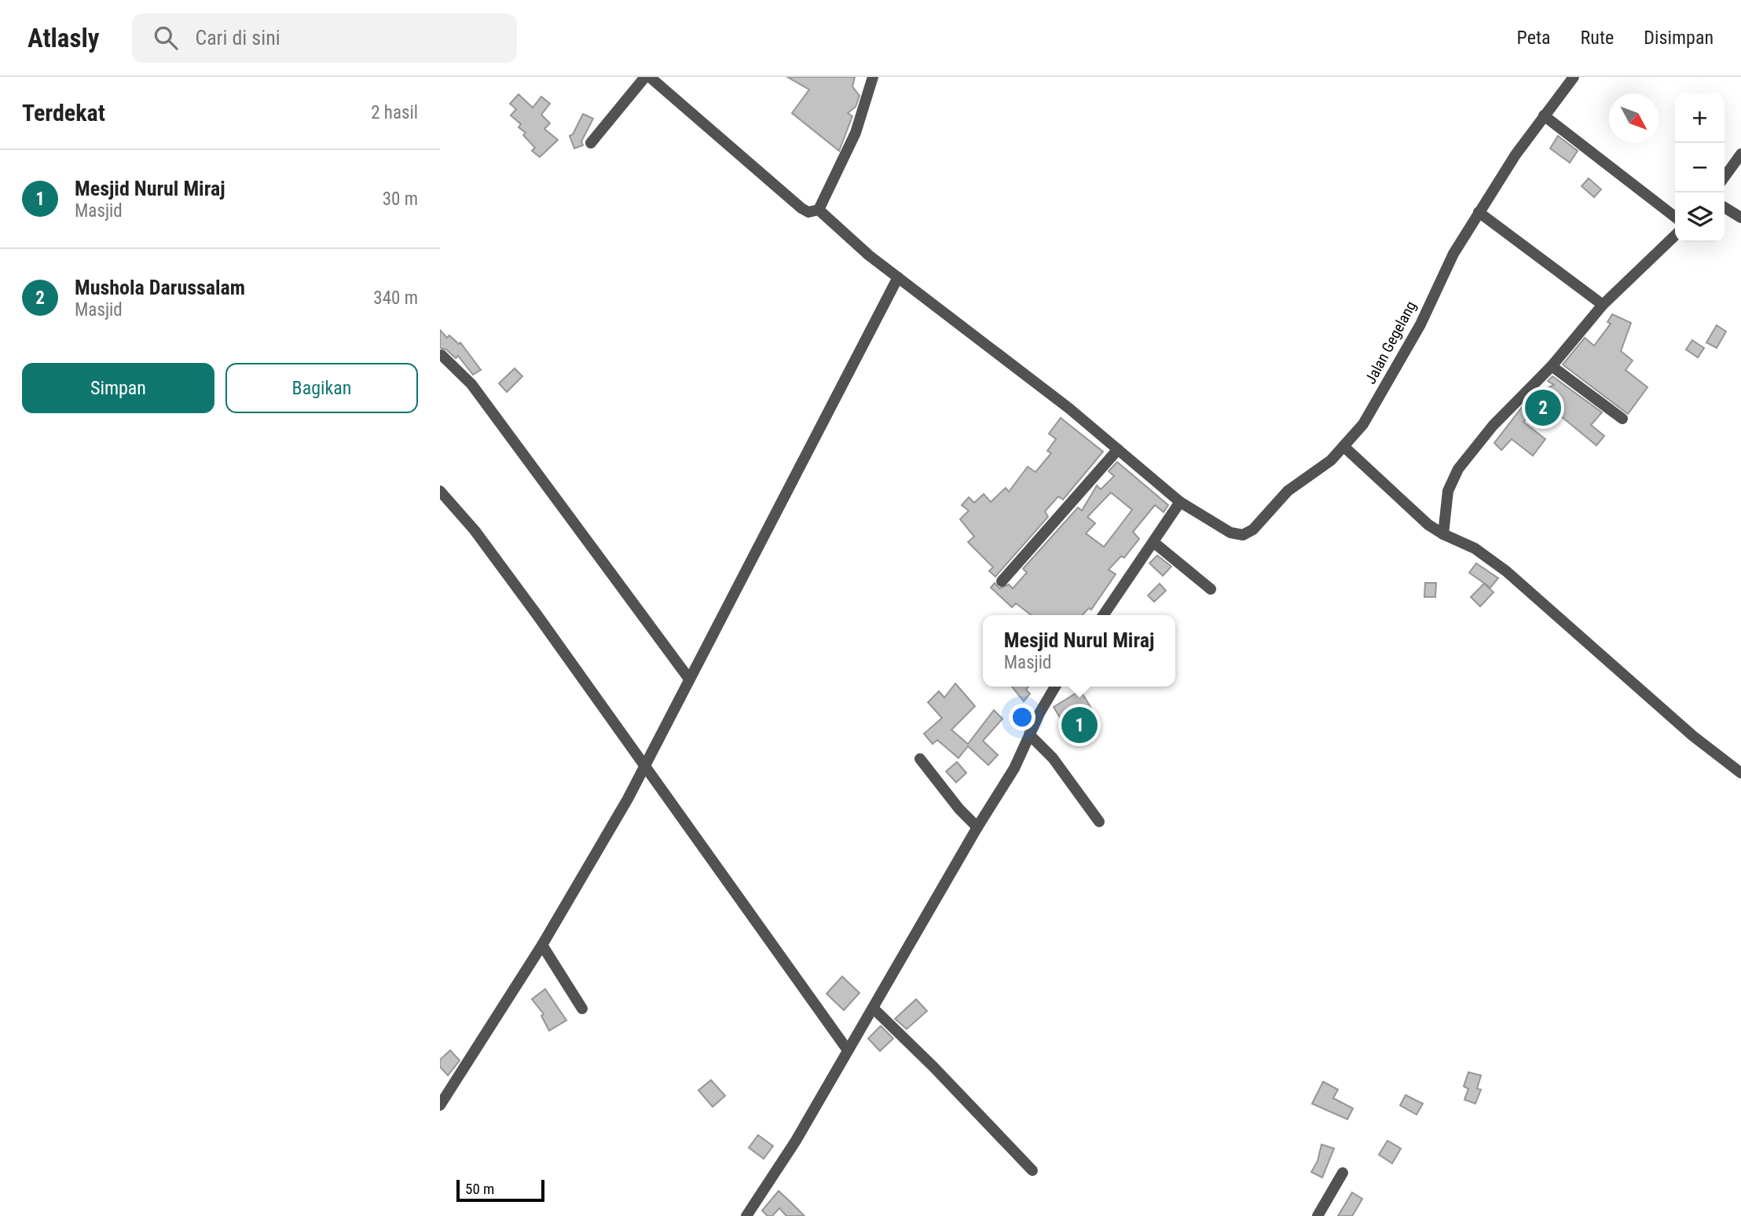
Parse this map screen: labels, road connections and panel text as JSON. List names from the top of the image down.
{
  "streets": {
    "street": ["Jalan Gegelang"]
  },
  "scale_bar": "50 m",
  "north": "bottom right",
  "page": {
    "header": "Atlasly",
    "search": "Cari di sini",
    "nav": ["Peta", "Rute", "Disimpan"],
    "heading": ["Terdekat", "2 hasil"],
    "map_buttons": ["+", "−"],
    "list": [
      {
        "mark": "1",
        "name": "Mesjid Nurul Miraj",
        "note": "Masjid",
        "value": "30 m"
      },
      {
        "mark": "2",
        "name": "Mushola Darussalam",
        "note": "Masjid",
        "value": "340 m"
      }
    ],
    "buttons": ["Simpan", "Bagikan"],
    "pins": ["2", "1"],
    "popup": ["Mesjid Nurul Miraj", "Masjid"],
    "scale": "50 m"
  }
}
